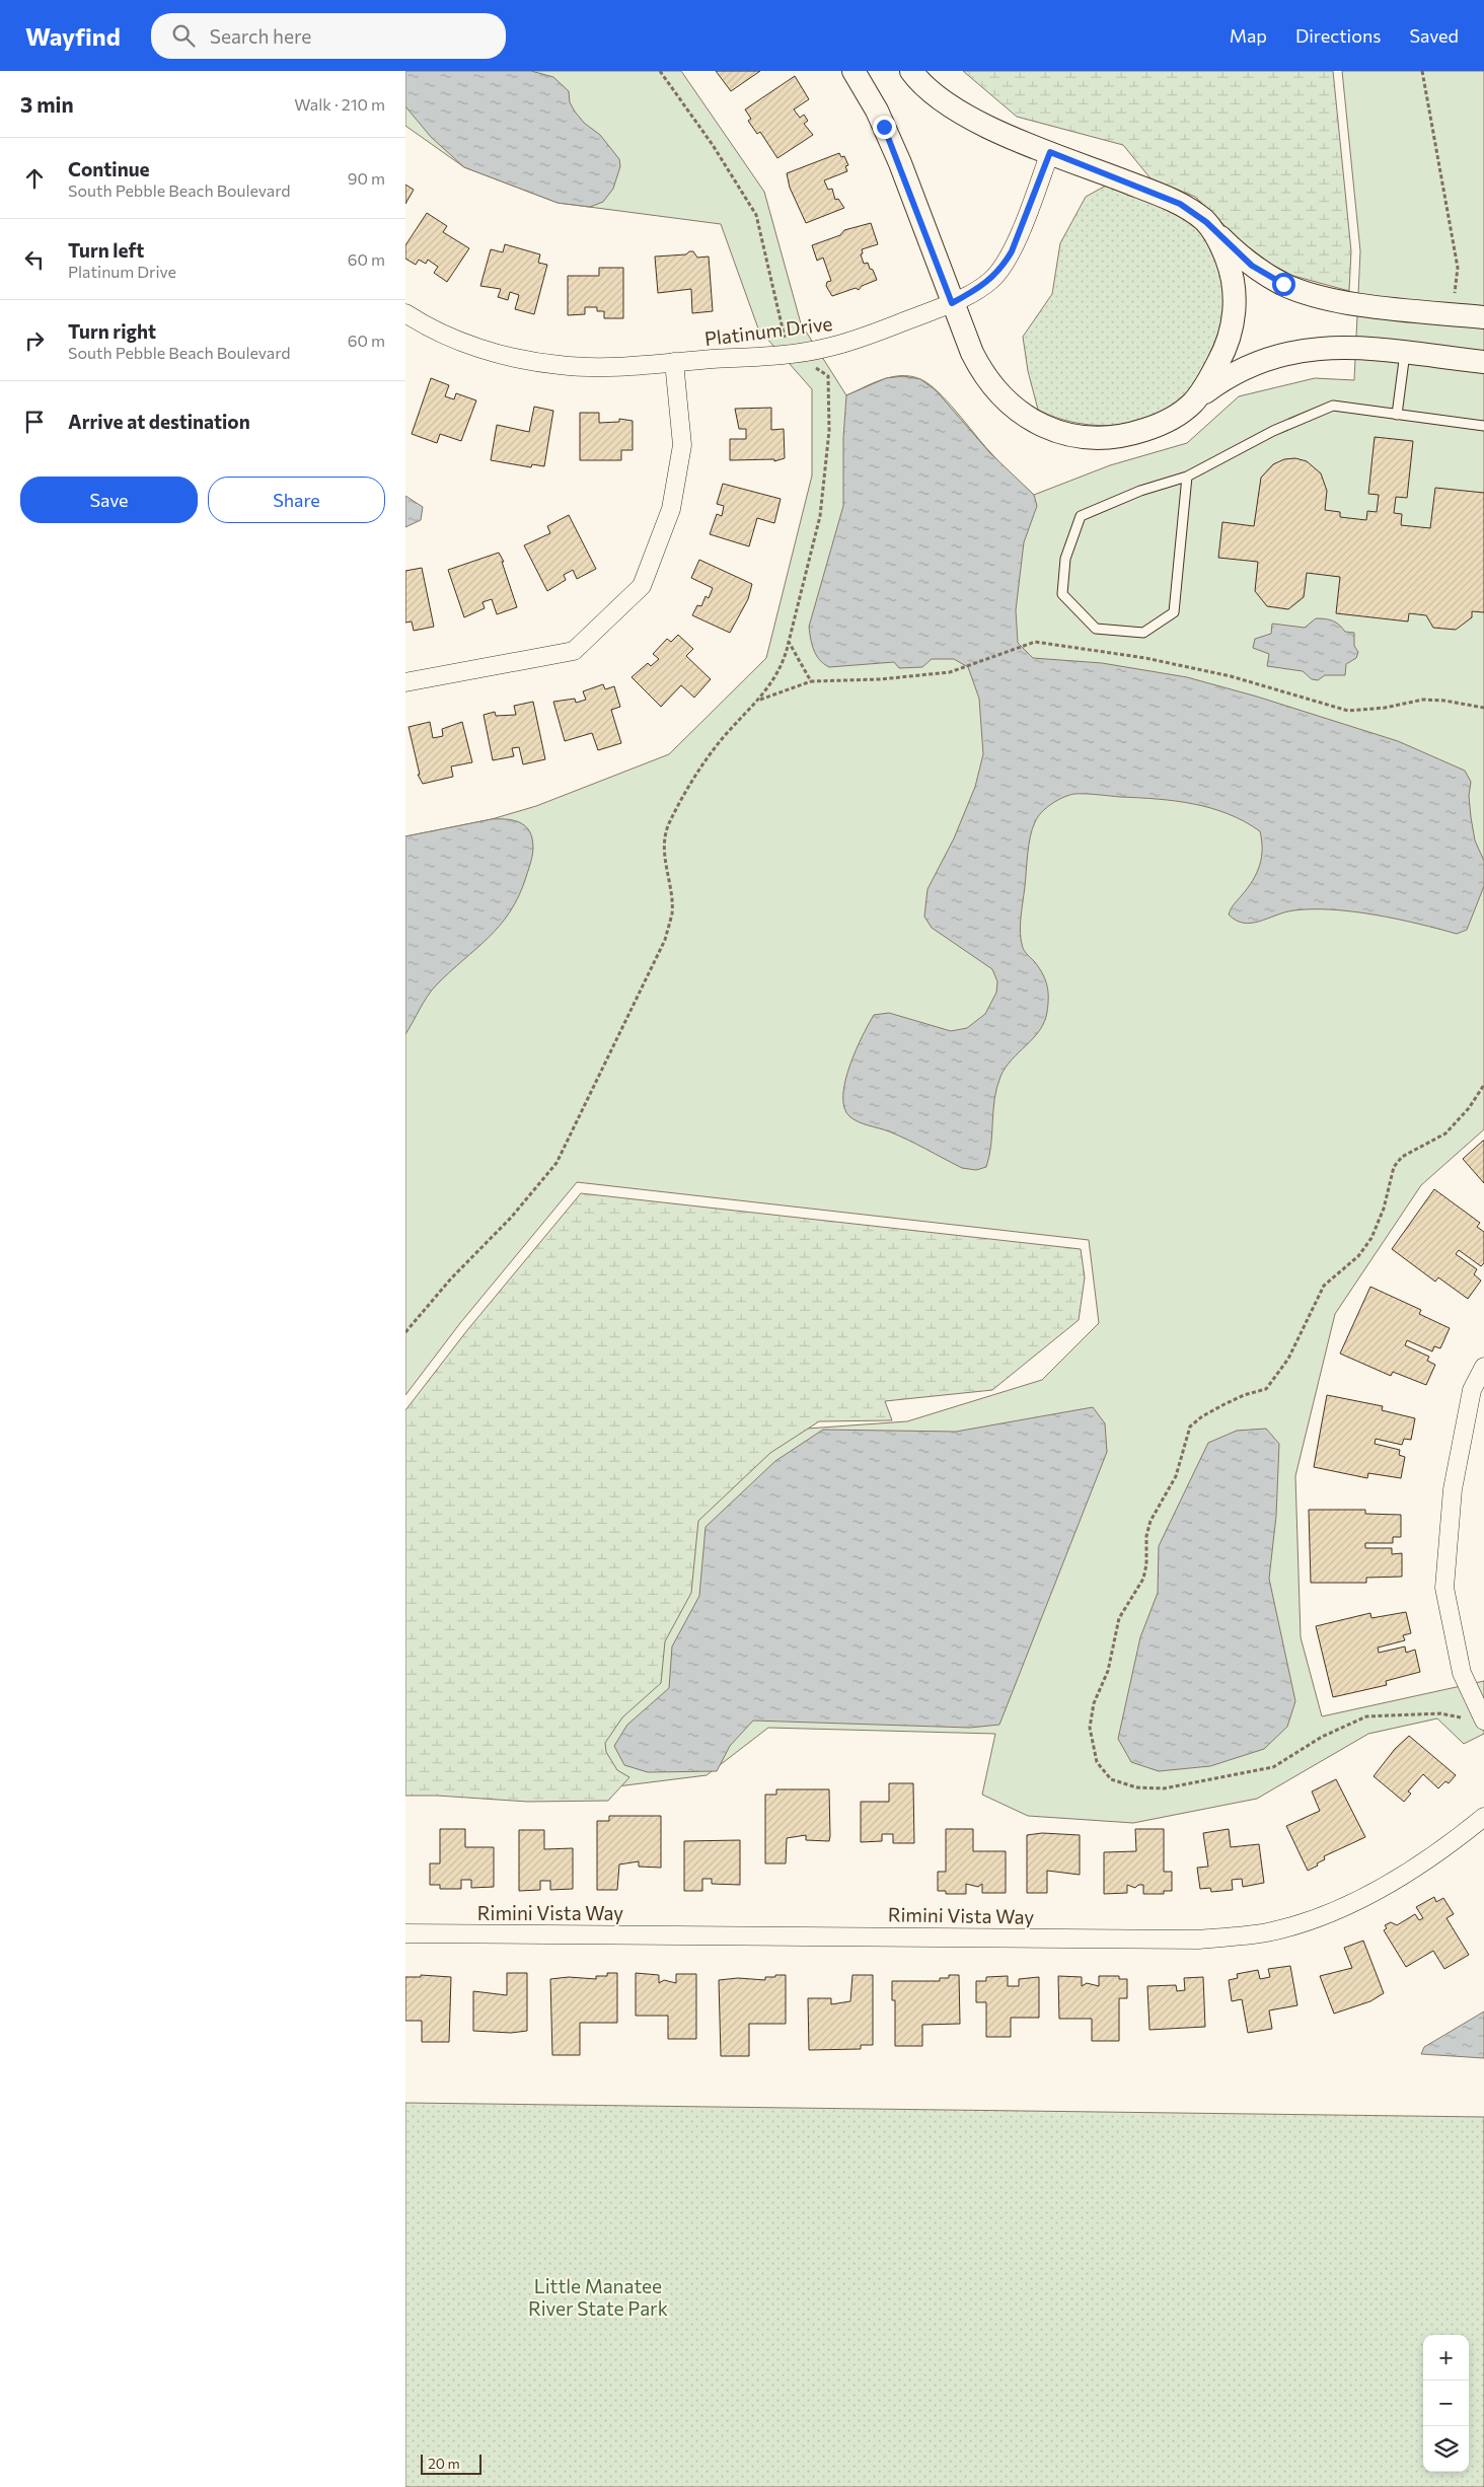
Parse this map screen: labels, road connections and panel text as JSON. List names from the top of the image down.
{
  "streets": {
    "street": ["Platinum Drive", "Rimini Vista Way"]
  },
  "parks": ["Little Manatee River State Park"],
  "scale_bar": "20 m",
  "page": {
    "header": "Wayfind",
    "search": "Search here",
    "nav": ["Map", "Directions", "Saved"],
    "heading": ["3 min", "Walk · 210 m"],
    "list": [
      ["Continue", "South Pebble Beach Boulevard", "90 m"],
      ["Turn left", "Platinum Drive", "60 m"],
      ["Turn right", "South Pebble Beach Boulevard", "60 m"],
      "Arrive at destination"
    ],
    "buttons": ["Save", "Share"],
    "map_buttons": ["+", "−"],
    "scale": "20 m"
  }
}
